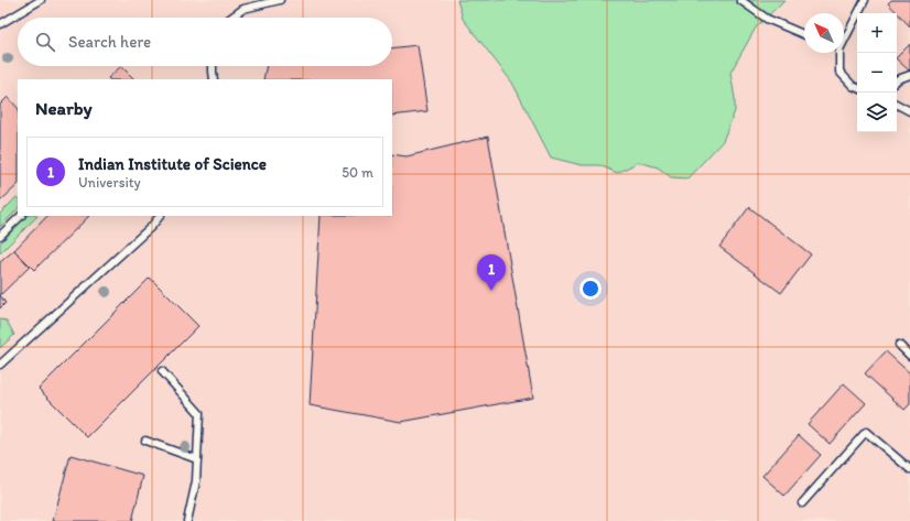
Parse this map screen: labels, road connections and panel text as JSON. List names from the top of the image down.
{
  "north": "top left",
  "page": {
    "map_buttons": ["+", "−"],
    "search": "Search here",
    "heading": "Nearby",
    "list": [
      {
        "mark": "1",
        "name": "Indian Institute of Science",
        "note": "University",
        "value": "50 m"
      }
    ],
    "pins": "1"
  }
}
